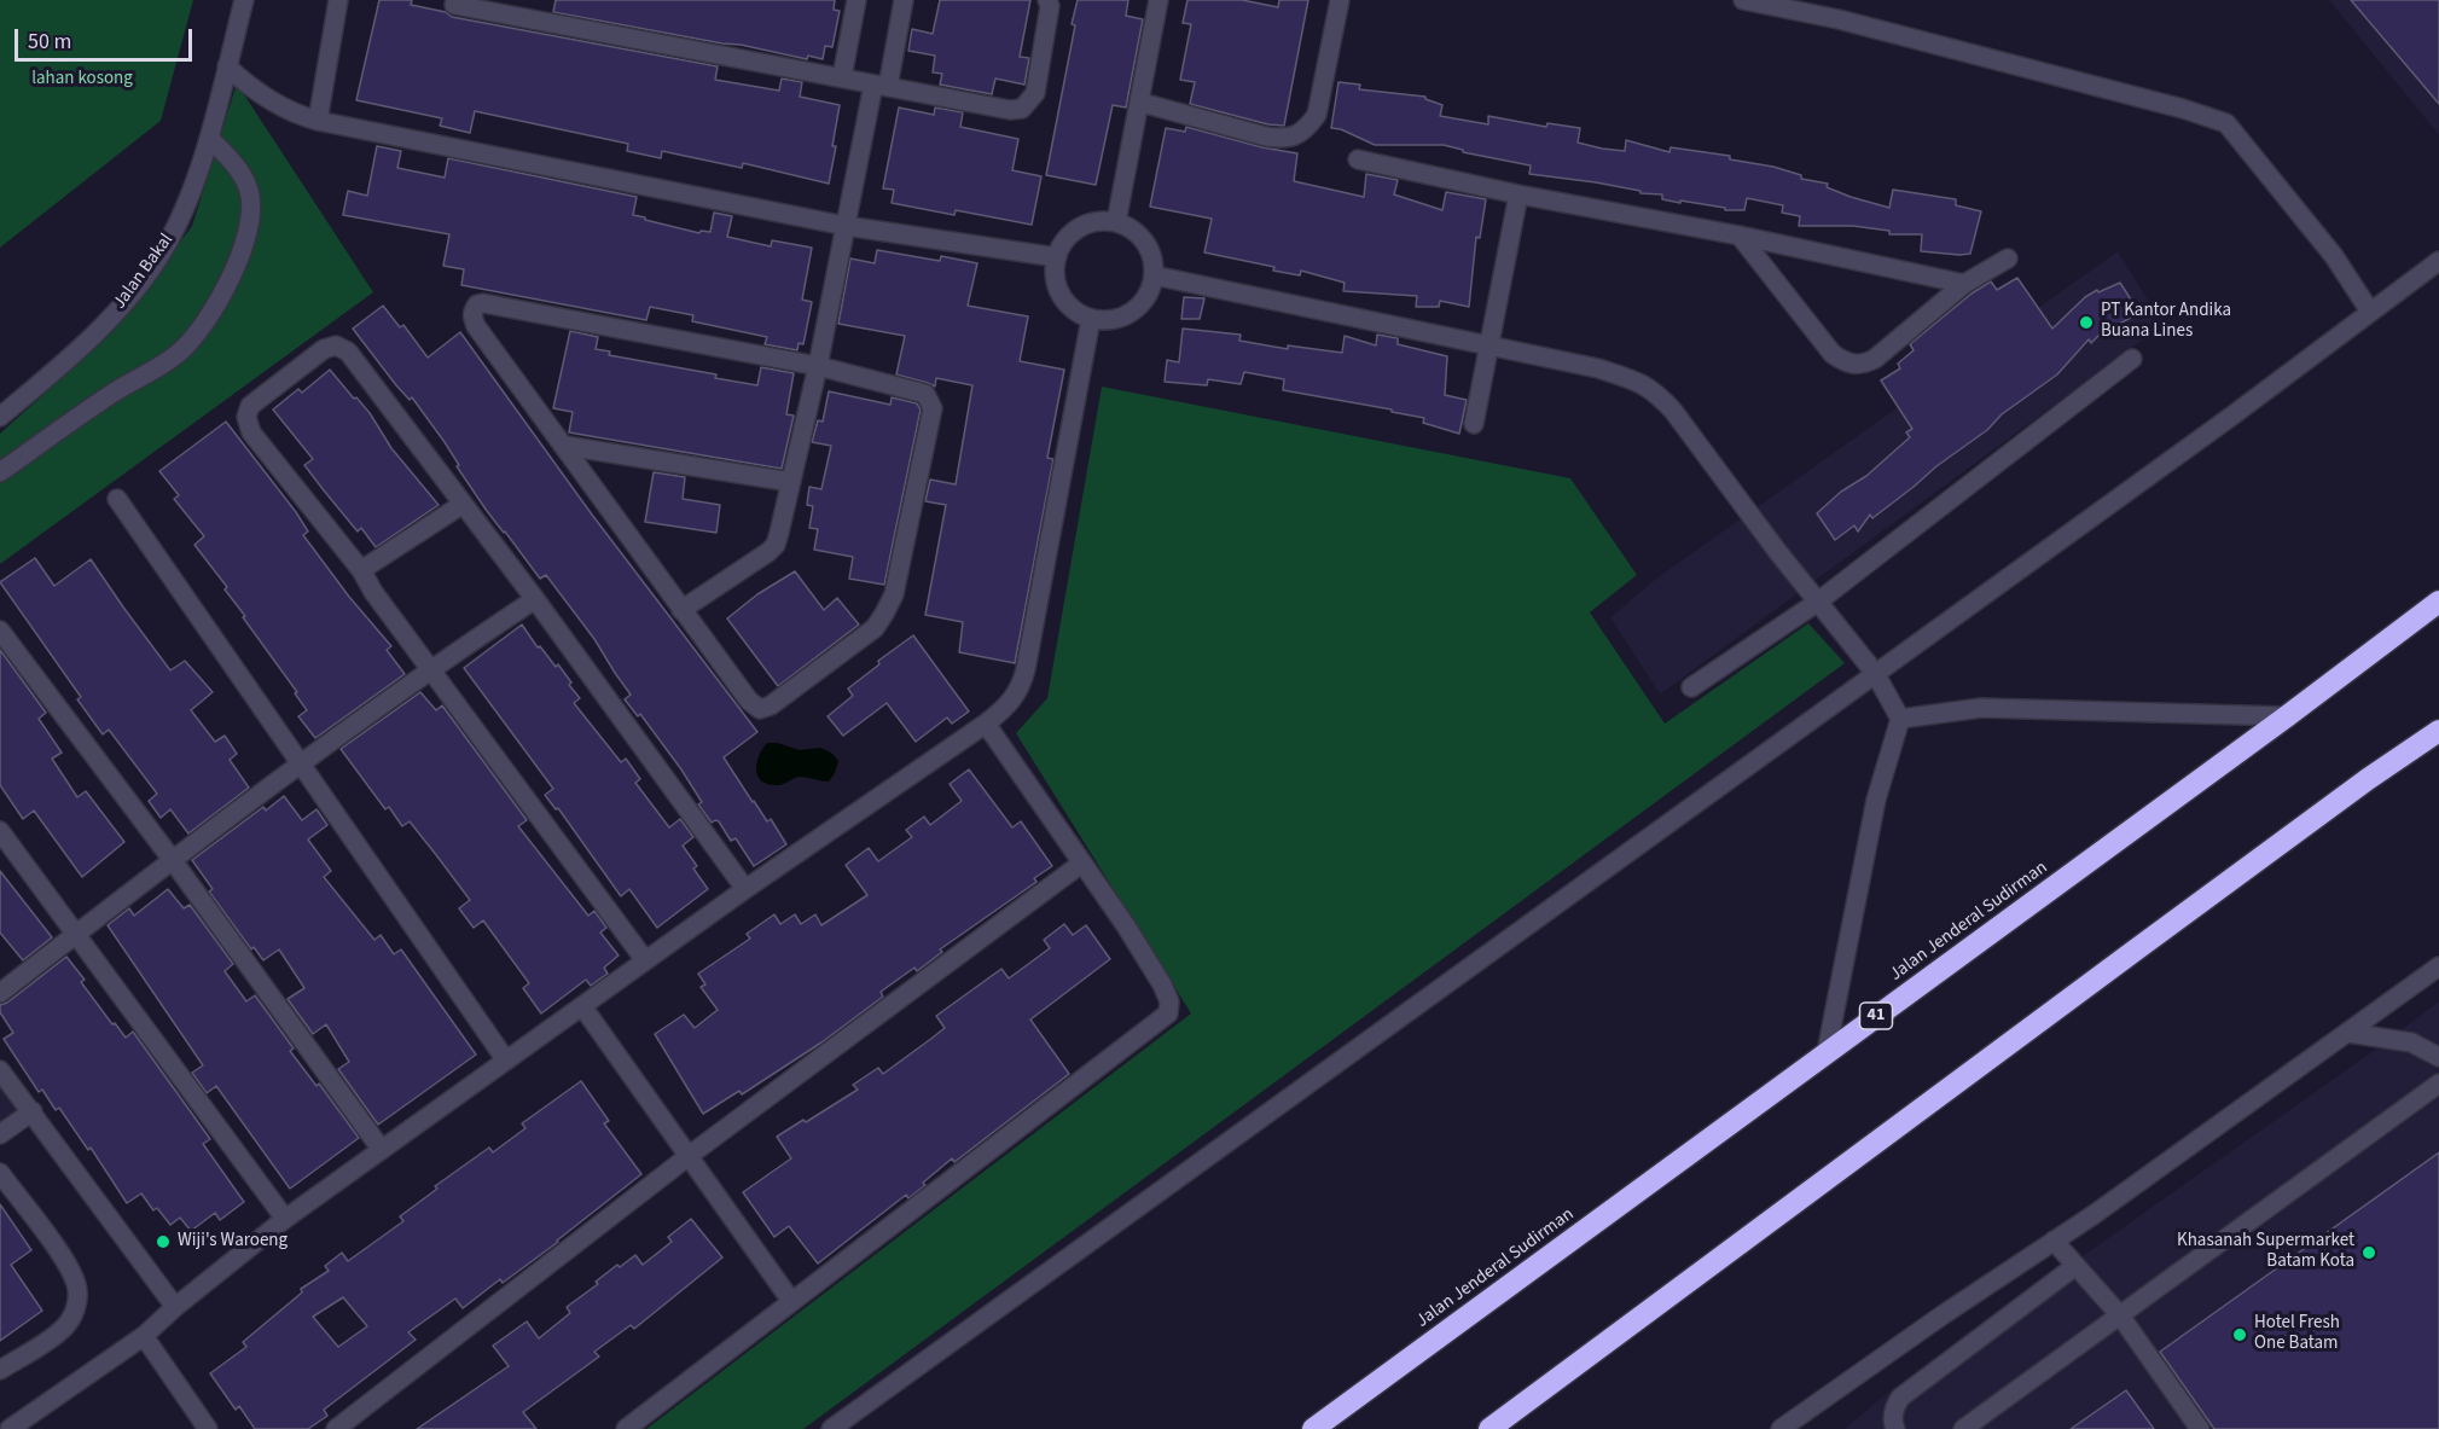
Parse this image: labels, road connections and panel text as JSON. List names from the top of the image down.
{
  "streets": {
    "highway": ["Jalan Jenderal Sudirman", "41"],
    "street": ["Jalan Bakal"]
  },
  "parks": ["lahan kosong"],
  "places": [
    "PT Kantor Andika Buana Lines",
    "Wiji's Waroeng",
    "Khasanah Supermarket Batam Kota",
    "Hotel Fresh One Batam"
  ],
  "scale_bar": "50 m"
}
